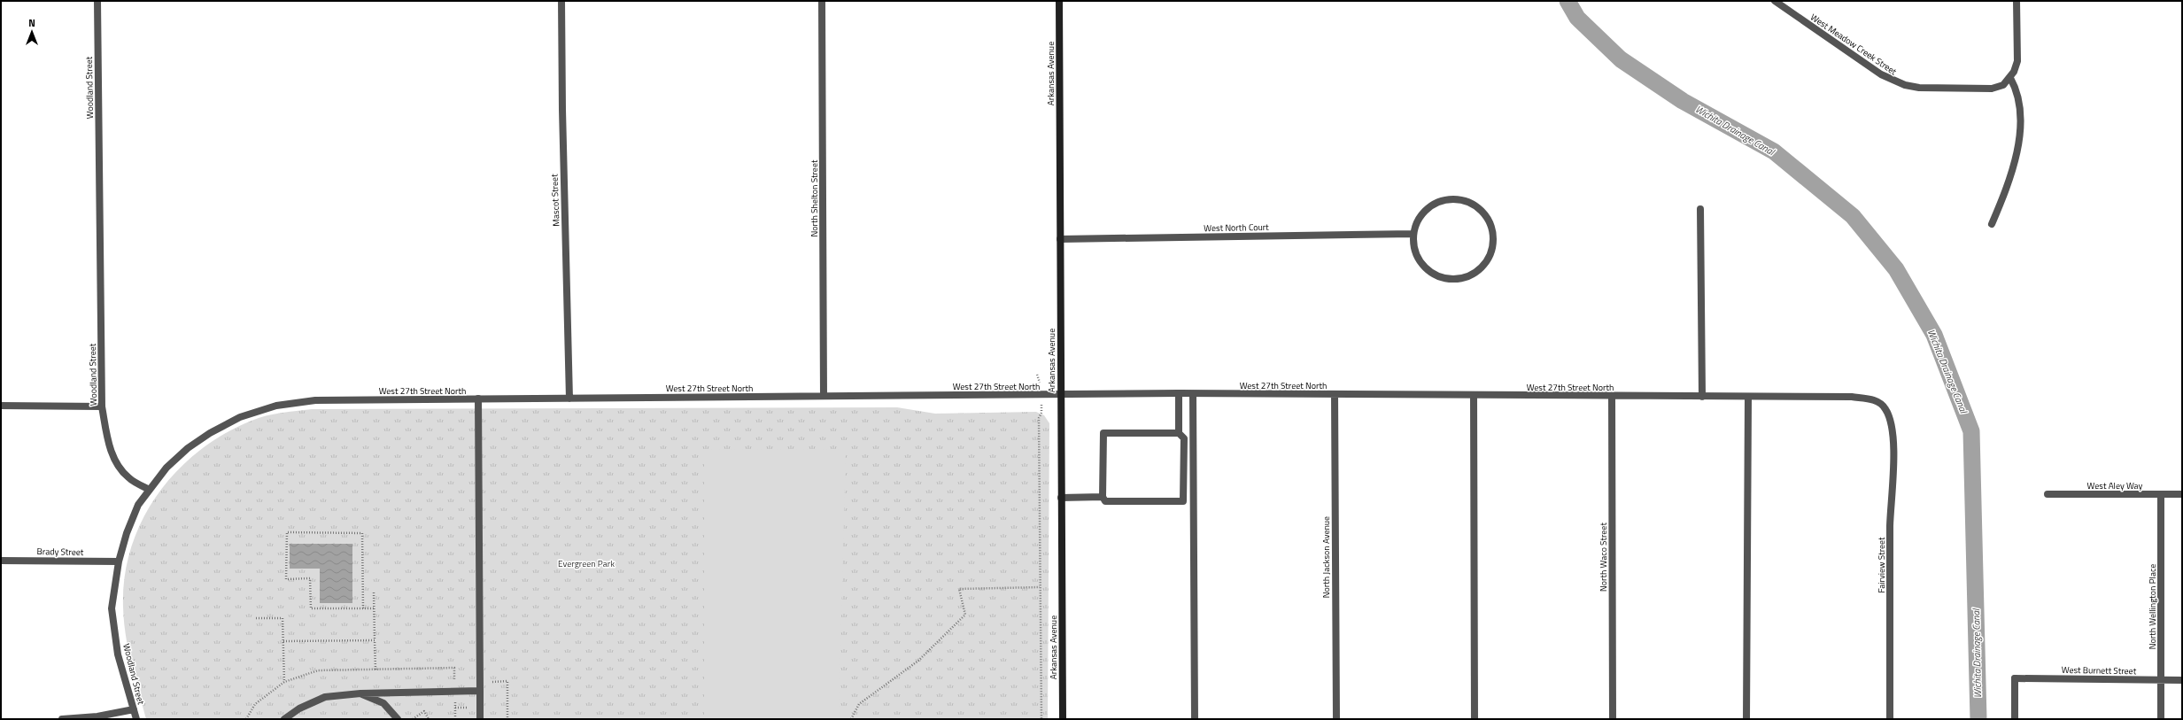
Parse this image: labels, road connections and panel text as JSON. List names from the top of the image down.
{
  "streets": {
    "street": [
      "West Meadow Creek Street",
      "Arkansas Avenue",
      "Woodland Street",
      "North Shelton Street",
      "Mascot Street",
      "West North Court",
      "West 27th Street North",
      "West Aley Way",
      "Brady Street",
      "North Jackson Avenue",
      "North Waco Street",
      "Fairview Street",
      "North Wellington Place",
      "West Burnett Street"
    ]
  },
  "crossings": [
    ["Arkansas Avenue", "West North Court"],
    ["Arkansas Avenue", "West 27th Street North"],
    ["Woodland Street", "West 27th Street North"],
    ["Woodland Street", "Brady Street"],
    ["North Shelton Street", "West 27th Street North"],
    ["Mascot Street", "West 27th Street North"],
    ["West 27th Street North", "North Jackson Avenue"],
    ["West 27th Street North", "North Waco Street"],
    ["West 27th Street North", "Fairview Street"],
    ["West Aley Way", "North Wellington Place"],
    ["North Wellington Place", "West Burnett Street"]
  ],
  "water": ["Wichita Drainage Canal"],
  "parks": ["Evergreen Park"],
  "north": "top"
}
